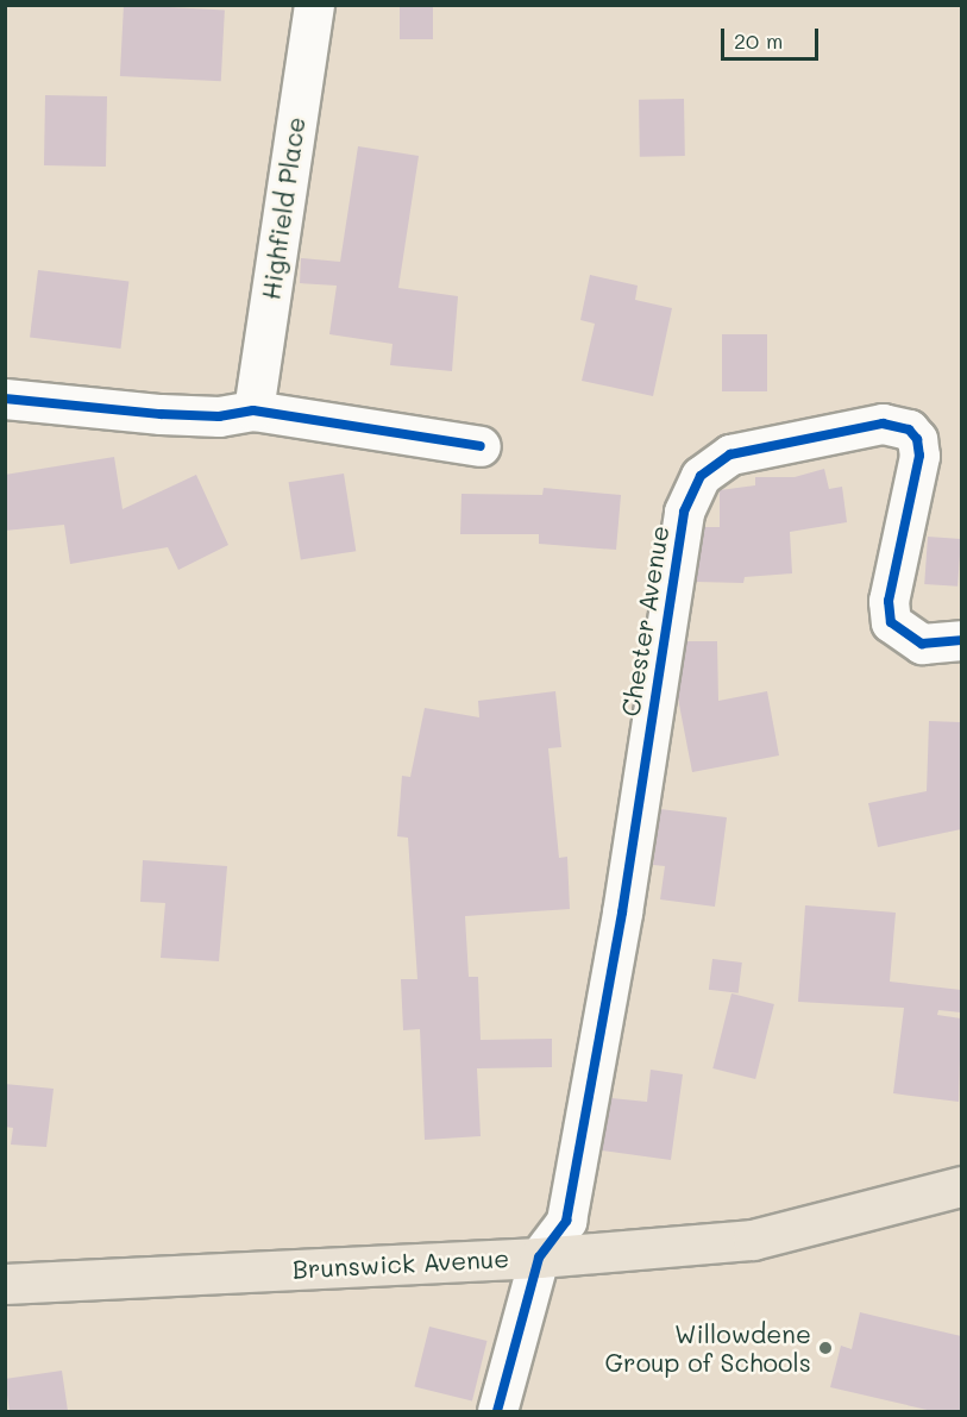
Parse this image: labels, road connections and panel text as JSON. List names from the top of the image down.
{
  "streets": {
    "main road": ["Brunswick Avenue"],
    "street": ["Highfield Place", "Chester Avenue"]
  },
  "crossings": [
    ["Chester Avenue", "Brunswick Avenue"]
  ],
  "places": ["Willowdene Group of Schools"],
  "scale_bar": "20 m"
}
